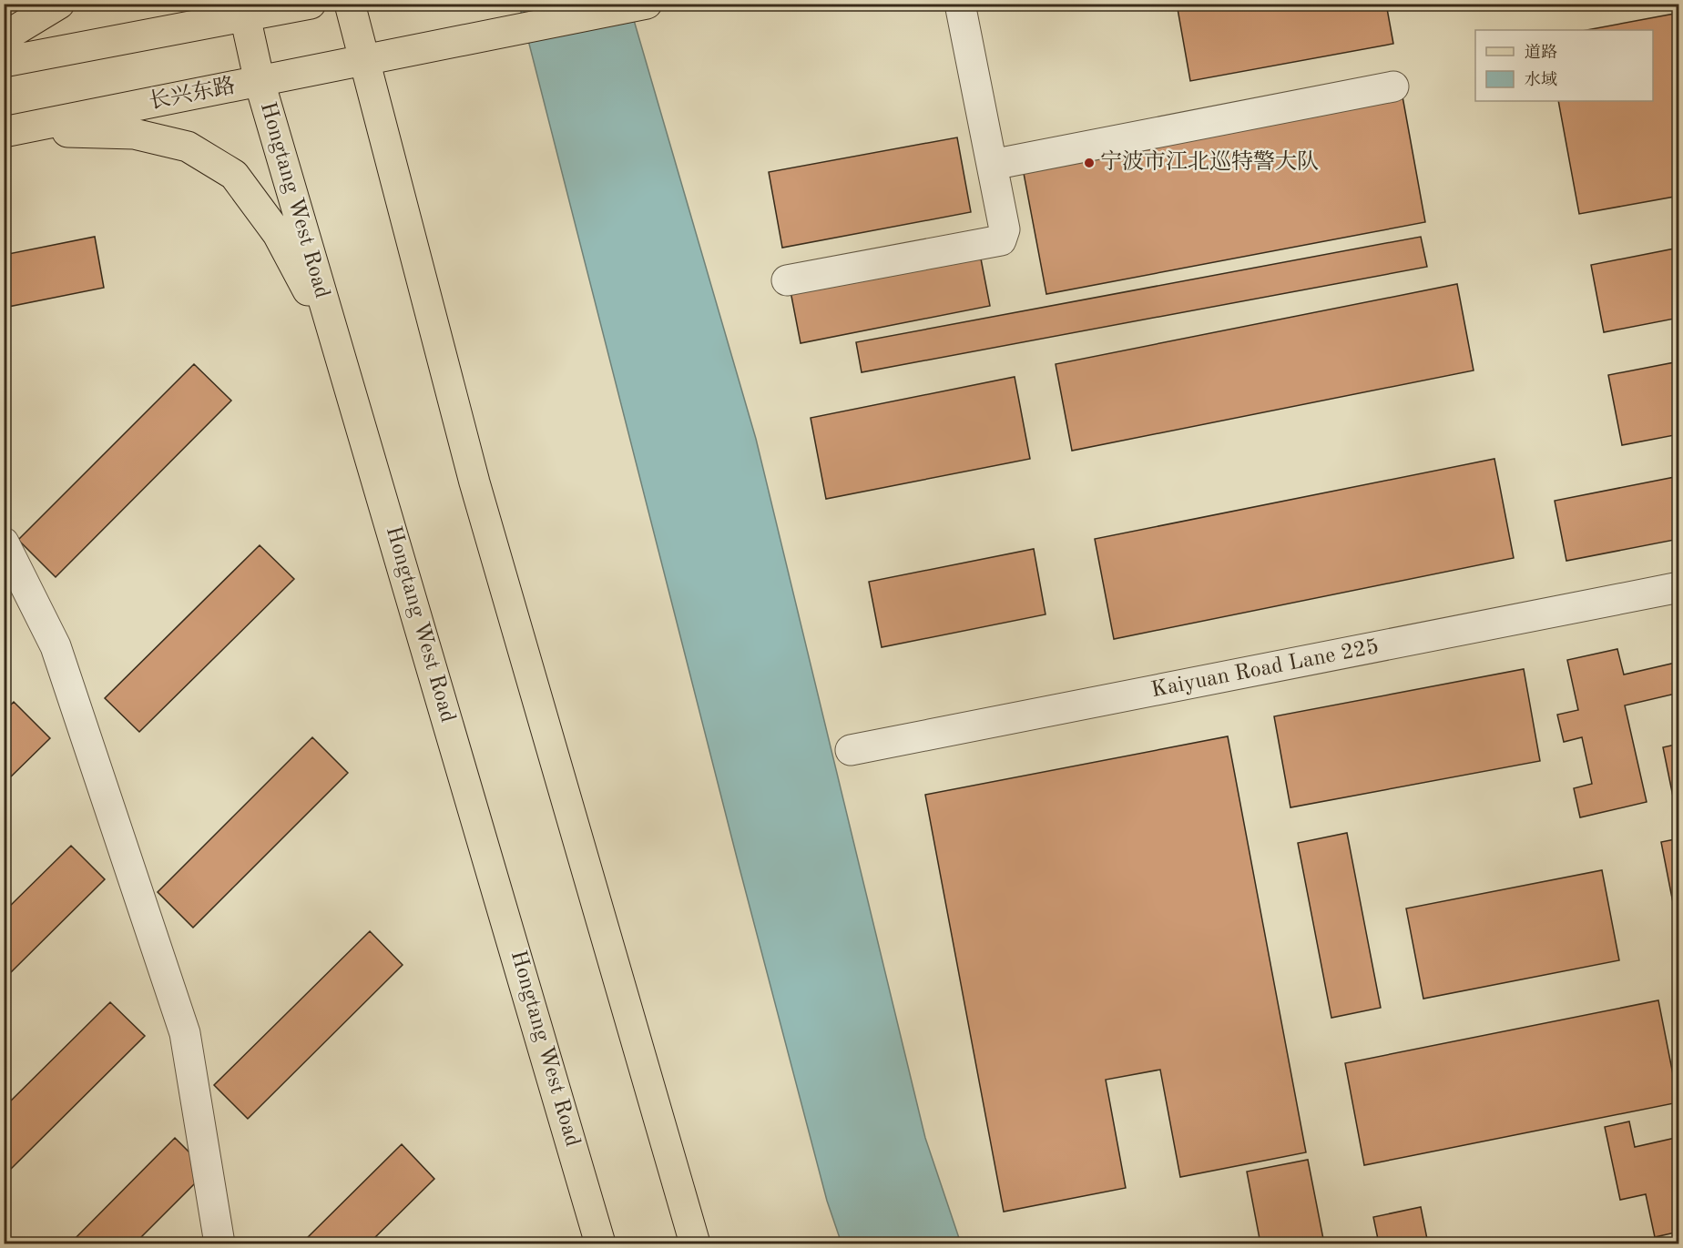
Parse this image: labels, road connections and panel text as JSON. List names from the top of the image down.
{
  "streets": {
    "main road": ["长兴东路", "Hongtang West Road"],
    "street": ["Kaiyuan Road Lane 225"]
  },
  "crossings": [
    ["长兴东路", "Hongtang West Road"]
  ],
  "places": ["宁波市江北巡特警大队"],
  "legend": ["道路", "水域"]
}
